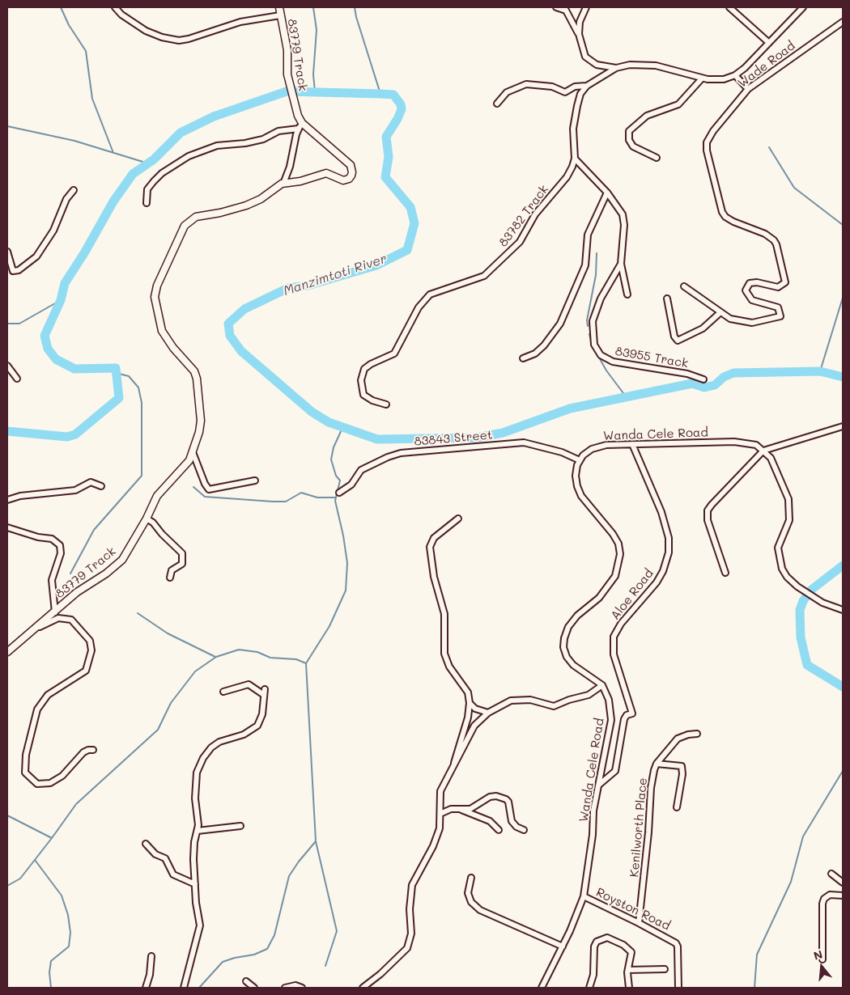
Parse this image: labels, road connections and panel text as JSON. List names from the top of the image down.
{
  "streets": {
    "street": [
      "83779 Track",
      "Wade Road",
      "83782 Track",
      "83955 Track",
      "Wanda Cele Road",
      "83843 Street",
      "Aloe Road",
      "Kenilworth Place",
      "Royston Road"
    ]
  },
  "crossings": [
    ["Wanda Cele Road", "83843 Street"],
    ["Wanda Cele Road", "Aloe Road"],
    ["Wanda Cele Road", "Royston Road"],
    ["Kenilworth Place", "Royston Road"]
  ],
  "water": ["Manzimtoti River"],
  "north": "top"
}
